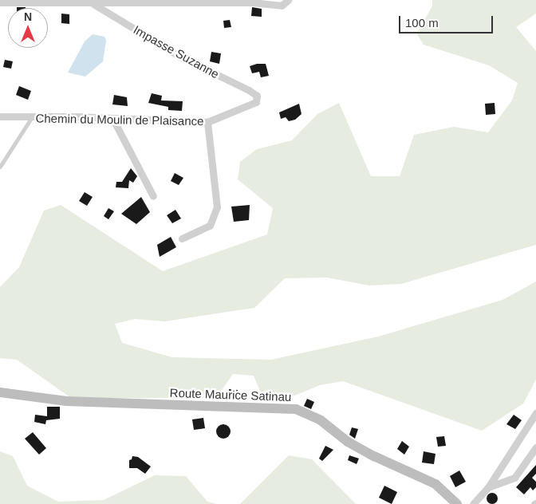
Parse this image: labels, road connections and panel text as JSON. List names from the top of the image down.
{
  "streets": {
    "main road": ["Route Maurice Satinau"],
    "street": ["Impasse Suzanne", "Chemin du Moulin de Plaisance"]
  },
  "crossings": [
    ["Impasse Suzanne", "Chemin du Moulin de Plaisance"]
  ],
  "scale_bar": "100 m",
  "north": "top"
}
